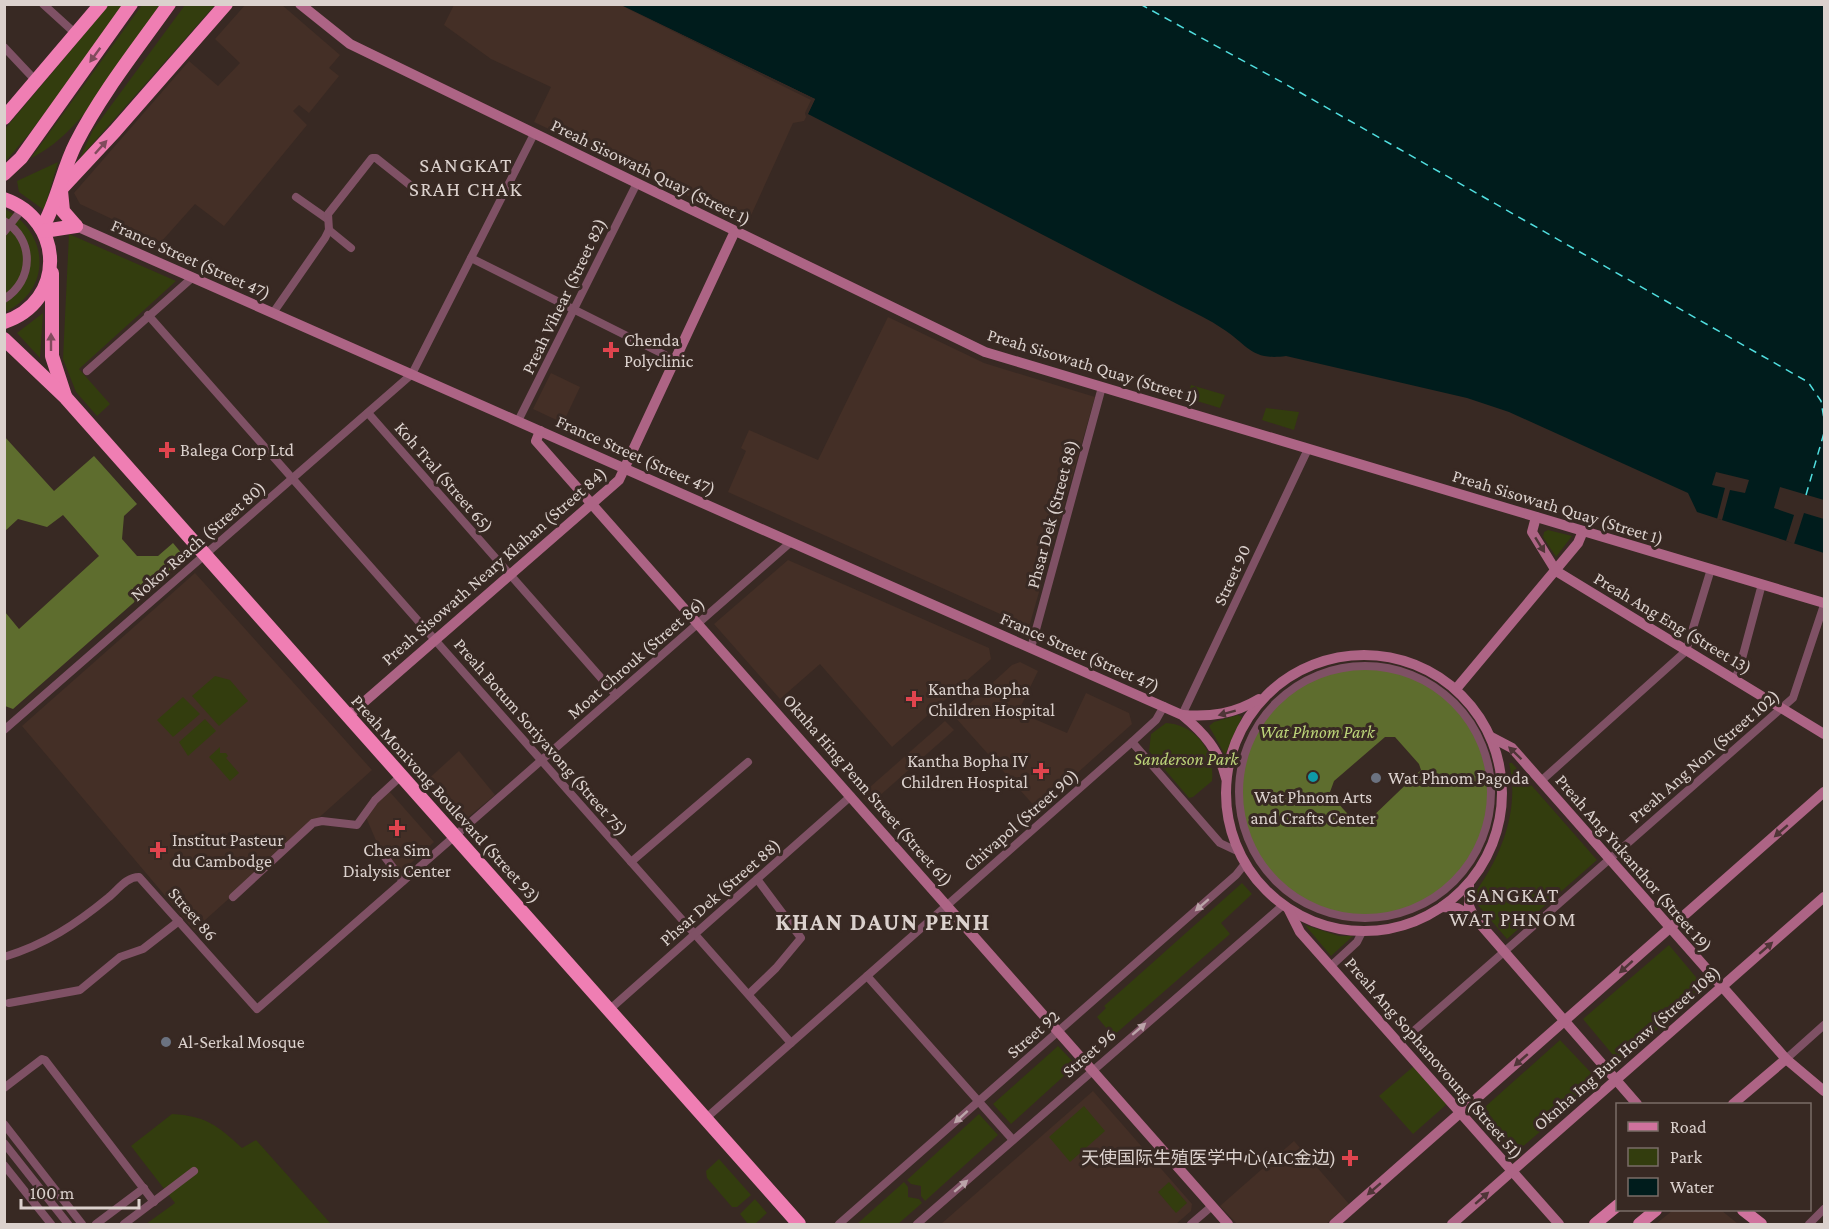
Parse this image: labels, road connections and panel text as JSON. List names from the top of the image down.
{
  "streets": {
    "highway": ["Preah Monivong Boulevard (Street 93)"],
    "street": [
      "Preah Sisowath Quay (Street 1)",
      "France Street (Street 47)",
      "Preah Vihear (Street 82)",
      "Koh Tral (Street 65)",
      "Phsar Dek (Street 88)",
      "Nokor Reach (Street 80)",
      "Preah Sisowath Neary Klahan (Street 84)",
      "Street 90",
      "Preah Ang Eng (Street 13)",
      "Moat Chrouk (Street 86)",
      "Preah Botum Soriyavong (Street 75)",
      "Preah Ang Non (Street 102)",
      "Oknha Hing Penn Street (Street 61)",
      "Chivapol (Street 90)",
      "Preah Ang Yukanthor (Street 19)",
      "Street 86",
      "Street 92",
      "Oknha Ing Bun Hoaw (Street 108)",
      "Street 96",
      "Preah Ang Sophanovoung (Street 51)"
    ]
  },
  "crossings": [
    ["Preah Sisowath Quay (Street 1)", "Preah Vihear (Street 82)"],
    ["Preah Sisowath Quay (Street 1)", "Phsar Dek (Street 88)"],
    ["Preah Sisowath Quay (Street 1)", "Preah Sisowath Neary Klahan (Street 84)"],
    ["Preah Sisowath Quay (Street 1)", "Street 90"],
    ["Preah Sisowath Quay (Street 1)", "Preah Ang Eng (Street 13)"],
    ["Preah Sisowath Quay (Street 1)", "Preah Ang Non (Street 102)"],
    ["France Street (Street 47)", "Preah Vihear (Street 82)"],
    ["France Street (Street 47)", "Phsar Dek (Street 88)"],
    ["France Street (Street 47)", "Nokor Reach (Street 80)"],
    ["France Street (Street 47)", "Preah Sisowath Neary Klahan (Street 84)"],
    ["France Street (Street 47)", "Street 90"],
    ["France Street (Street 47)", "Moat Chrouk (Street 86)"],
    ["France Street (Street 47)", "Oknha Hing Penn Street (Street 61)"],
    ["France Street (Street 47)", "Chivapol (Street 90)"],
    ["Koh Tral (Street 65)", "Nokor Reach (Street 80)"],
    ["Koh Tral (Street 65)", "Preah Sisowath Neary Klahan (Street 84)"],
    ["Koh Tral (Street 65)", "Moat Chrouk (Street 86)"],
    ["Phsar Dek (Street 88)", "Preah Botum Soriyavong (Street 75)"],
    ["Phsar Dek (Street 88)", "Oknha Hing Penn Street (Street 61)"],
    ["Phsar Dek (Street 88)", "Preah Monivong Boulevard (Street 93)"],
    ["Nokor Reach (Street 80)", "Preah Botum Soriyavong (Street 75)"],
    ["Nokor Reach (Street 80)", "Preah Monivong Boulevard (Street 93)"],
    ["Preah Sisowath Neary Klahan (Street 84)", "Preah Botum Soriyavong (Street 75)"],
    ["Preah Sisowath Neary Klahan (Street 84)", "Oknha Hing Penn Street (Street 61)"],
    ["Preah Sisowath Neary Klahan (Street 84)", "Preah Monivong Boulevard (Street 93)"],
    ["Preah Ang Eng (Street 13)", "Preah Ang Non (Street 102)"],
    ["Moat Chrouk (Street 86)", "Preah Botum Soriyavong (Street 75)"],
    ["Moat Chrouk (Street 86)", "Oknha Hing Penn Street (Street 61)"],
    ["Moat Chrouk (Street 86)", "Preah Monivong Boulevard (Street 93)"],
    ["Moat Chrouk (Street 86)", "Street 86"],
    ["Preah Botum Soriyavong (Street 75)", "Chivapol (Street 90)"],
    ["Preah Ang Non (Street 102)", "Preah Ang Yukanthor (Street 19)"],
    ["Preah Ang Non (Street 102)", "Preah Ang Sophanovoung (Street 51)"],
    ["Oknha Hing Penn Street (Street 61)", "Chivapol (Street 90)"],
    ["Oknha Hing Penn Street (Street 61)", "Street 92"],
    ["Oknha Hing Penn Street (Street 61)", "Street 96"],
    ["Preah Monivong Boulevard (Street 93)", "Chivapol (Street 90)"],
    ["Preah Ang Yukanthor (Street 19)", "Oknha Ing Bun Hoaw (Street 108)"],
    ["Oknha Ing Bun Hoaw (Street 108)", "Preah Ang Sophanovoung (Street 51)"],
    ["Street 96", "Preah Ang Sophanovoung (Street 51)"]
  ],
  "one_way": ["Street 92", "Street 96"],
  "districts": ["SANGKAT SRAH CHAK", "SANGKAT WAT PHNOM", "KHAN DAUN PENH"],
  "parks": ["Wat Phnom Park", "Sanderson Park"],
  "places": {
    "health": [
      "Chenda Polyclinic",
      "Balega Corp Ltd",
      "Kantha Bopha Children Hospital",
      "Kantha Bopha IV Children Hospital",
      "Chea Sim Dialysis Center",
      "Institut Pasteur du Cambodge",
      "天使国际生殖医学中心(AIC金边)"
    ],
    "other": ["Wat Phnom Arts and Crafts Center", "Wat Phnom Pagoda", "Al-Serkal Mosque"]
  },
  "legend": ["Road", "Park", "Water"],
  "scale_bar": "100 m"
}
